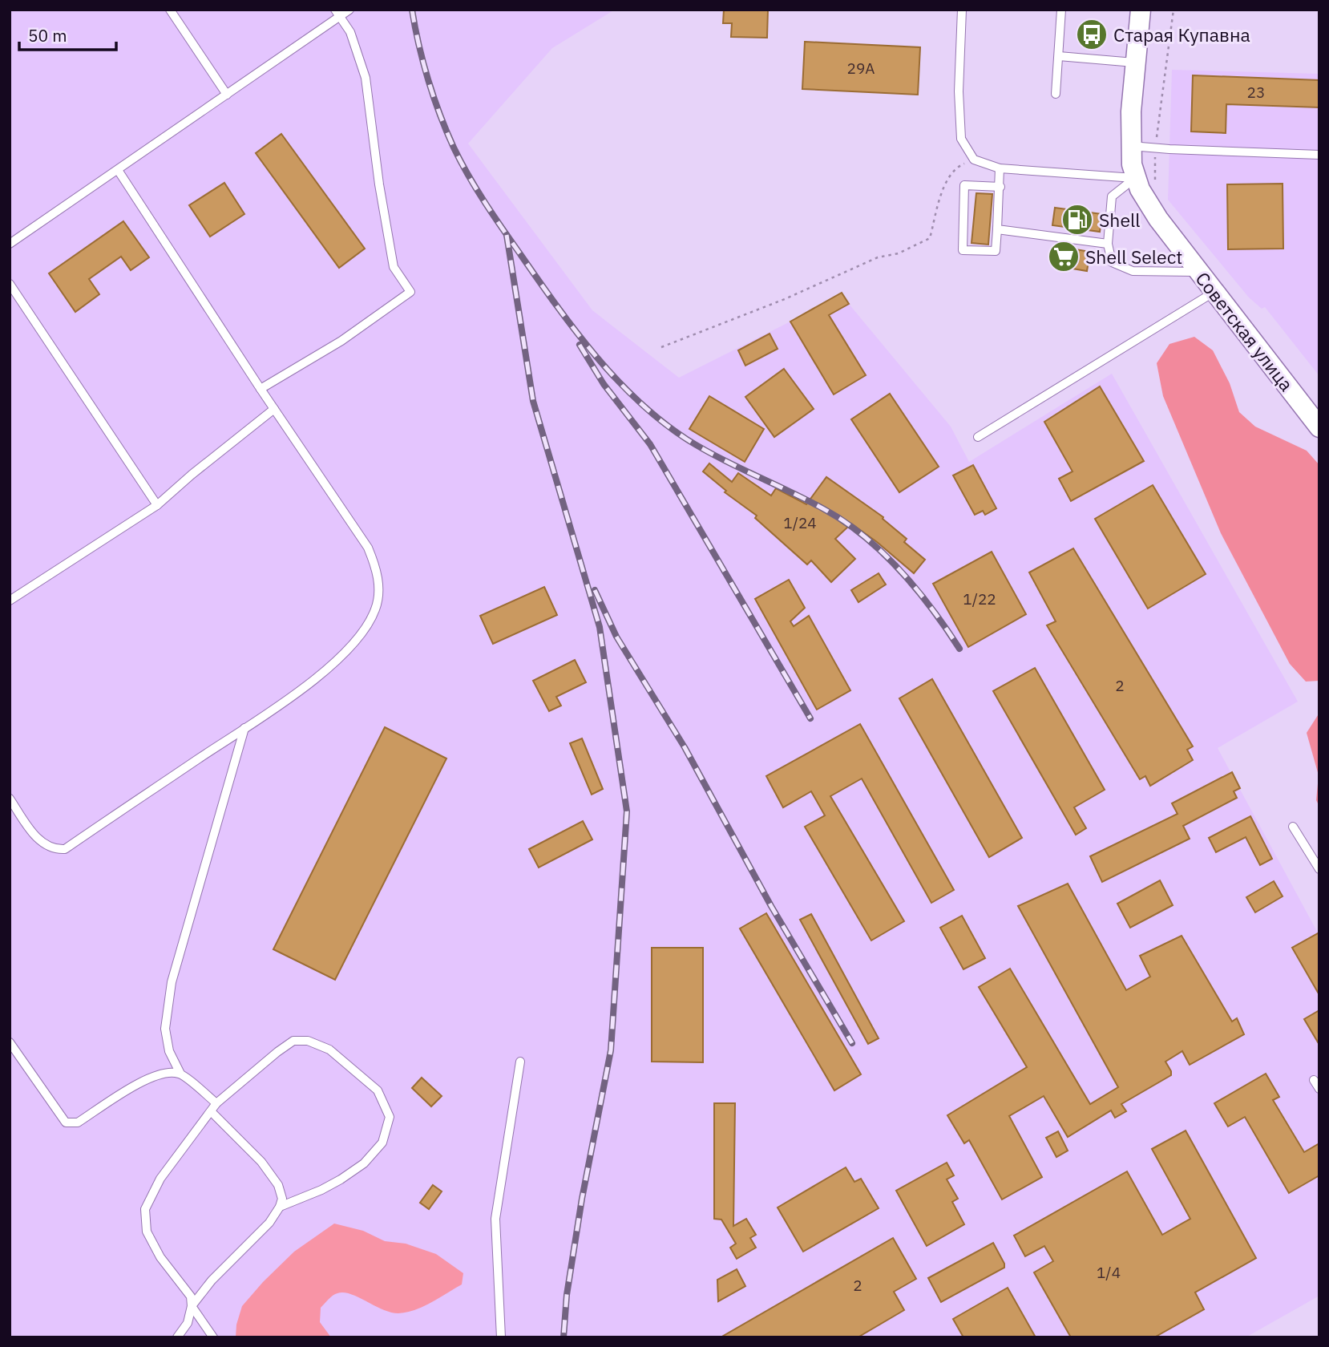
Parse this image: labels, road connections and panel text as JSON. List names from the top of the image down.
{
  "streets": {
    "street": ["Советская улица"]
  },
  "places": {
    "bus stop": ["Старая Купавна"],
    "fuel station": ["Shell"],
    "supermarket": ["Shell Select"]
  },
  "house_numbers": [
    "29А",
    "23",
    "1/24",
    "1/22",
    "2",
    "1/4",
    "2"
  ],
  "scale_bar": "50 m"
}
